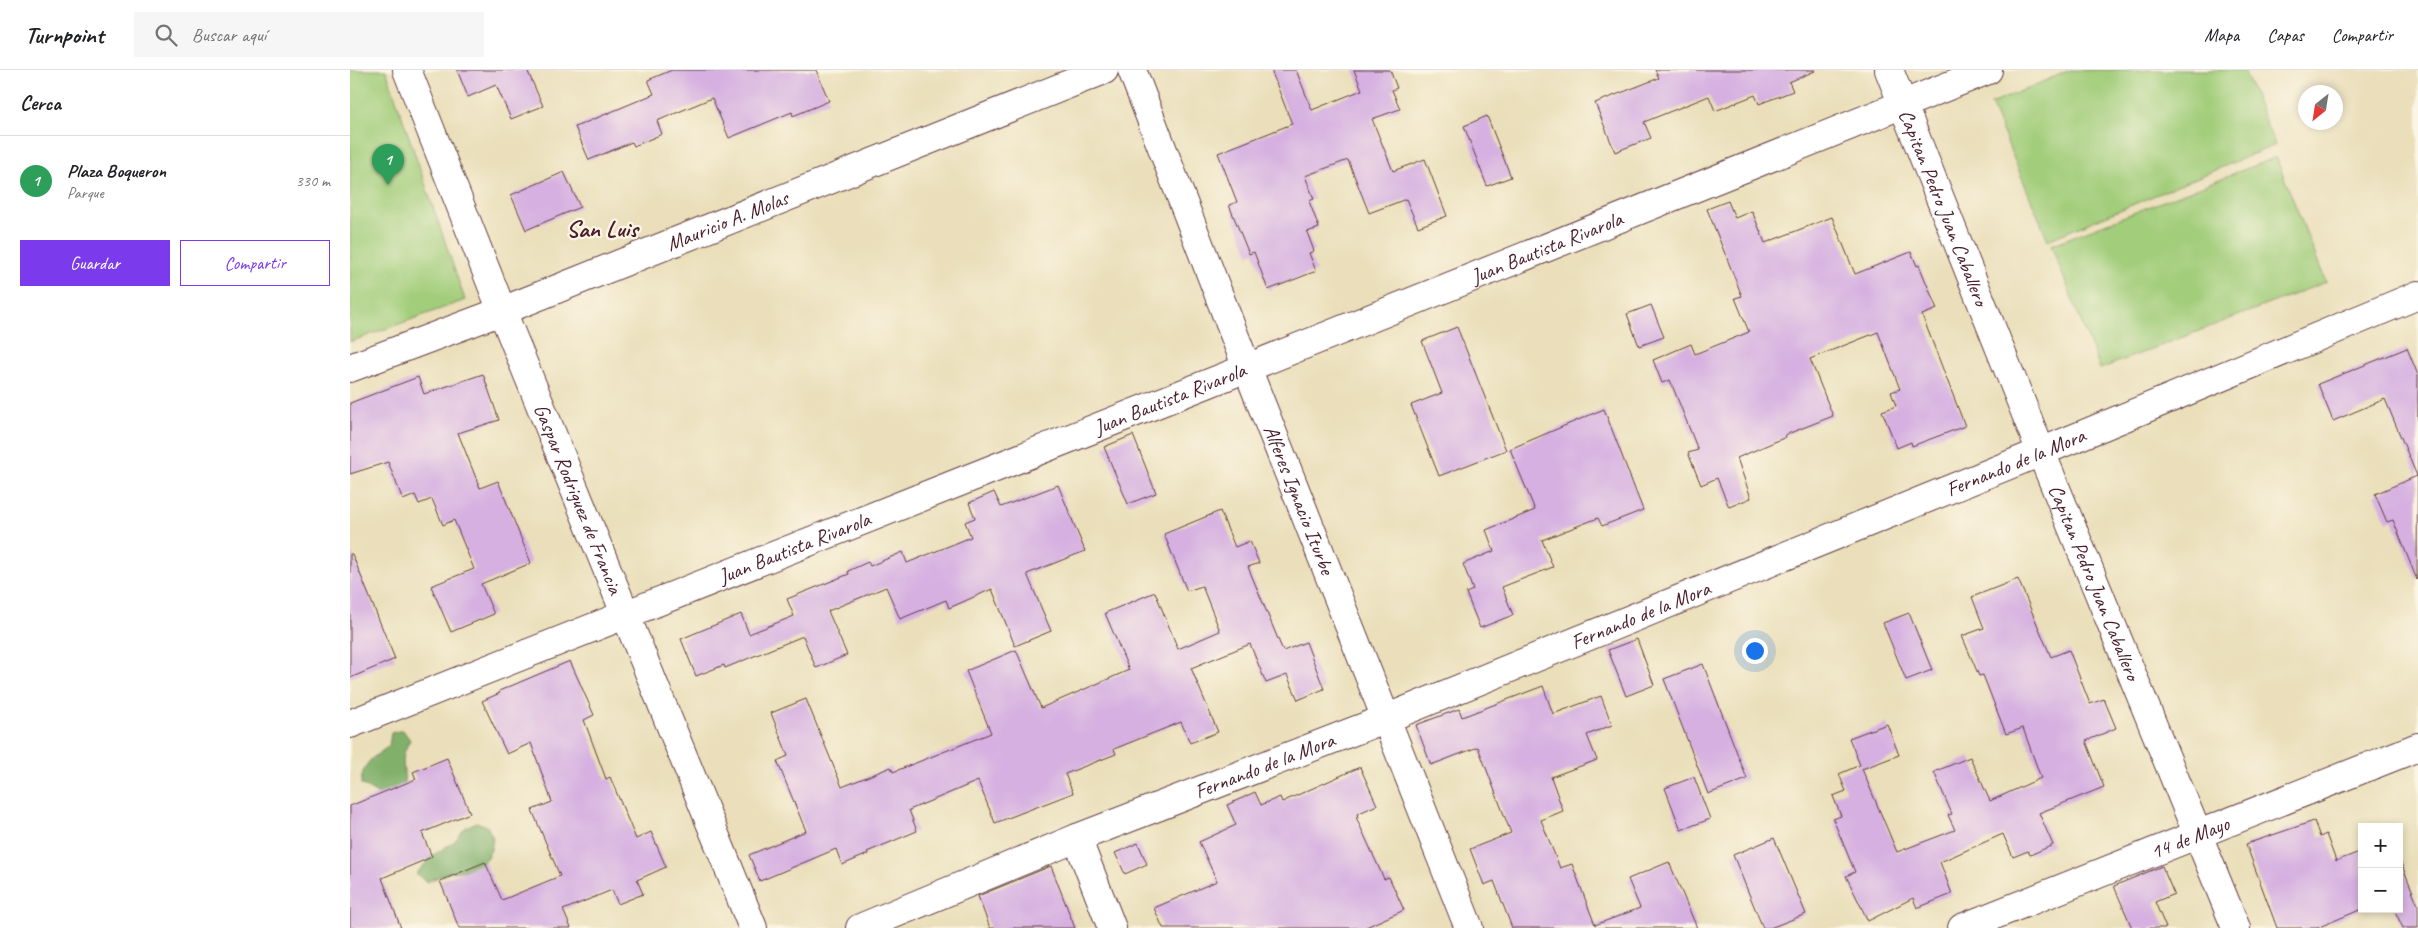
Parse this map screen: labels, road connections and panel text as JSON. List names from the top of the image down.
{
  "streets": {
    "street": [
      "Capitan Pedro Juan Caballero",
      "Mauricio A. Molas",
      "Juan Bautista Rivarola",
      "Fernando de la Mora",
      "Gaspar Rodriguez de Francia",
      "Alferes Ignacio Iturbe",
      "14 de Mayo"
    ]
  },
  "crossings": [
    ["Capitan Pedro Juan Caballero", "Juan Bautista Rivarola"],
    ["Capitan Pedro Juan Caballero", "Fernando de la Mora"],
    ["Capitan Pedro Juan Caballero", "14 de Mayo"],
    ["Mauricio A. Molas", "Gaspar Rodriguez de Francia"],
    ["Juan Bautista Rivarola", "Gaspar Rodriguez de Francia"],
    ["Juan Bautista Rivarola", "Alferes Ignacio Iturbe"],
    ["Fernando de la Mora", "Alferes Ignacio Iturbe"]
  ],
  "districts": ["San Luis"],
  "north": "bottom left",
  "page": {
    "header": "Turnpoint",
    "search": "Buscar aquí",
    "nav": ["Mapa", "Capas", "Compartir"],
    "heading": "Cerca",
    "list": [
      {
        "mark": "1",
        "name": "Plaza Boqueron",
        "note": "Parque",
        "value": "330 m"
      }
    ],
    "pins": "1",
    "buttons": ["Guardar", "Compartir"],
    "map_buttons": ["+", "−"]
  }
}
